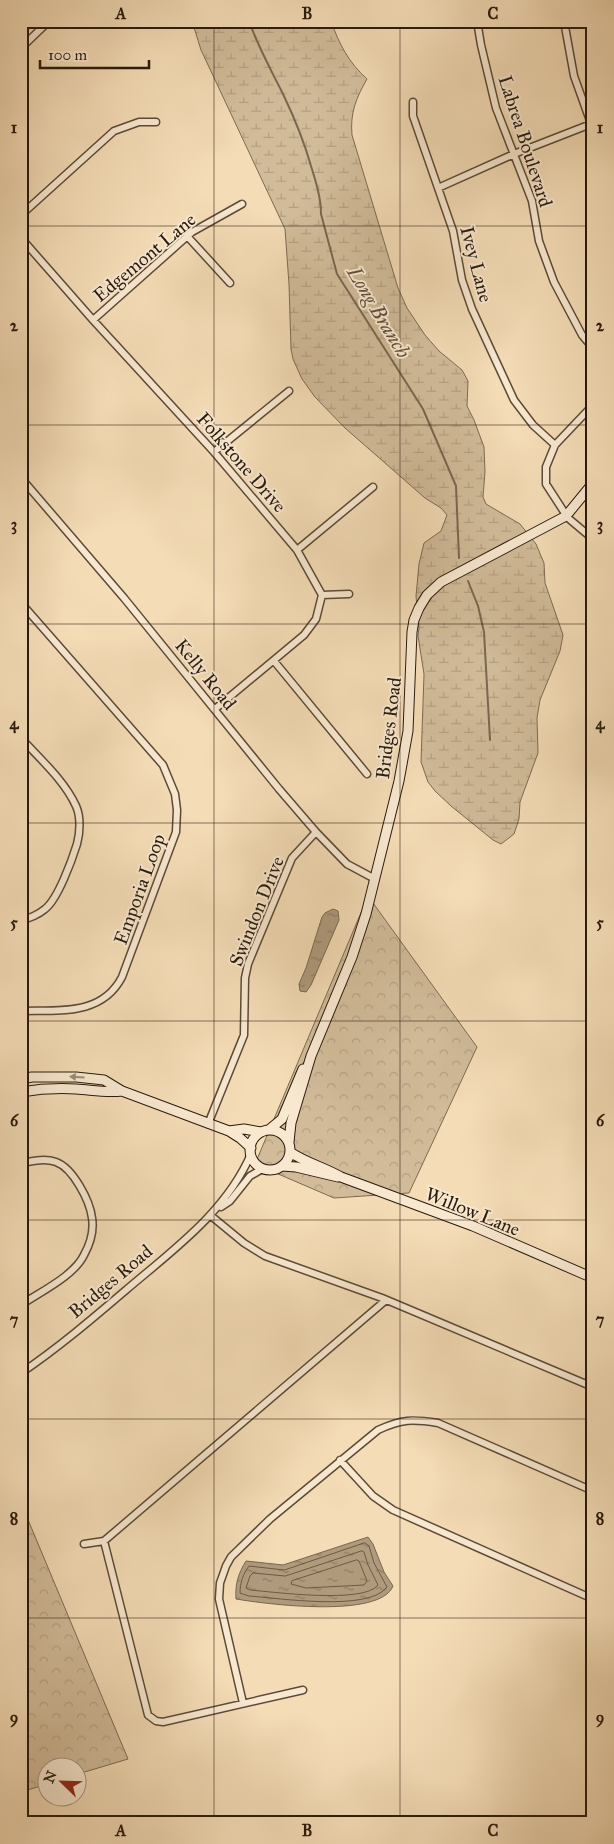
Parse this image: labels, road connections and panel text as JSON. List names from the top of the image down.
{
  "streets": {
    "street": [
      "Labrea Boulevard",
      "Edgemont Lane",
      "Ivey Lane",
      "Folkstone Drive",
      "Kelly Road",
      "Bridges Road",
      "Emporia Loop",
      "Swindon Drive",
      "Willow Lane"
    ]
  },
  "crossings": [
    ["Edgemont Lane", "Folkstone Drive"],
    ["Kelly Road", "Bridges Road"],
    ["Kelly Road", "Swindon Drive"],
    ["Bridges Road", "Willow Lane"]
  ],
  "water": ["Long Branch"],
  "scale_bar": "100 m",
  "north": "top left",
  "grid": {
    "columns": ["A", "B", "C"],
    "rows": [
      "1",
      "2",
      "3",
      "4",
      "5",
      "6",
      "7",
      "8",
      "9"
    ]
  }
}
